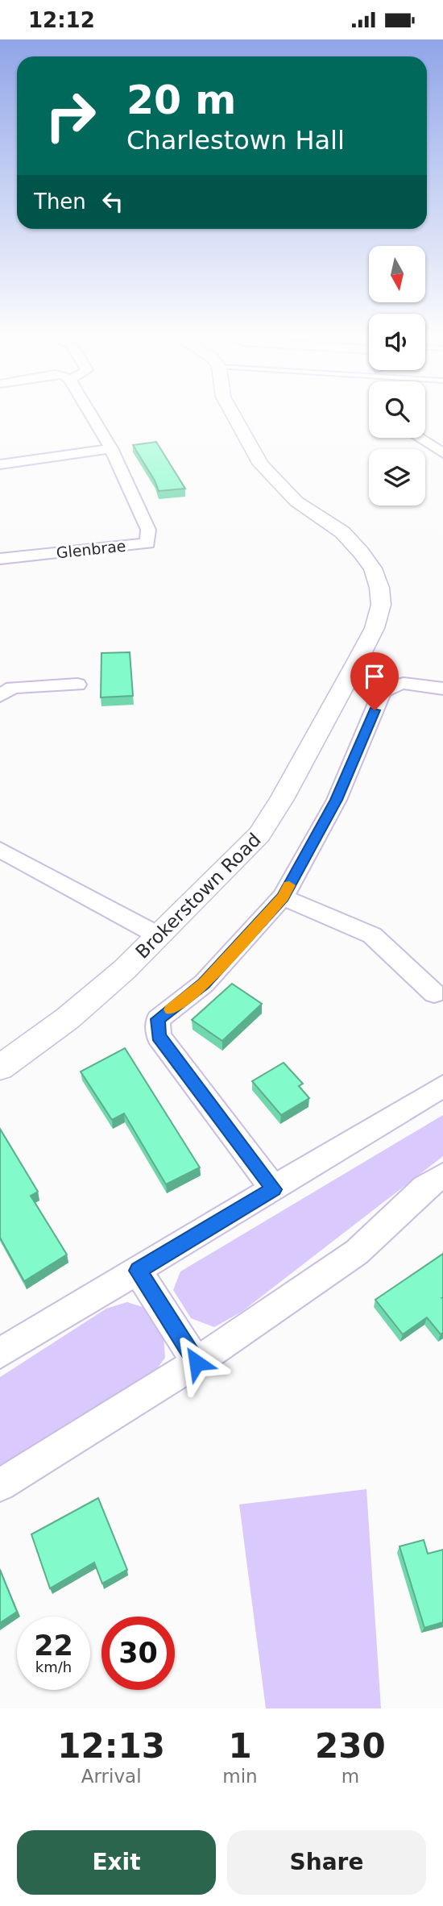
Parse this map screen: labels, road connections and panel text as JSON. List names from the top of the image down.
{
  "streets": {
    "street": ["Glenbrae", "Brokerstown Road"]
  },
  "north": "bottom",
  "page": {
    "status": "12:12",
    "turn": ["20 m", "Charlestown Hall"],
    "then": "Then",
    "speed": "22 km/h",
    "limit": "30",
    "eta": [
      "12:13",
      "Arrival",
      "1",
      "min",
      "230",
      "m"
    ],
    "buttons": ["Exit", "Share"]
  }
}
